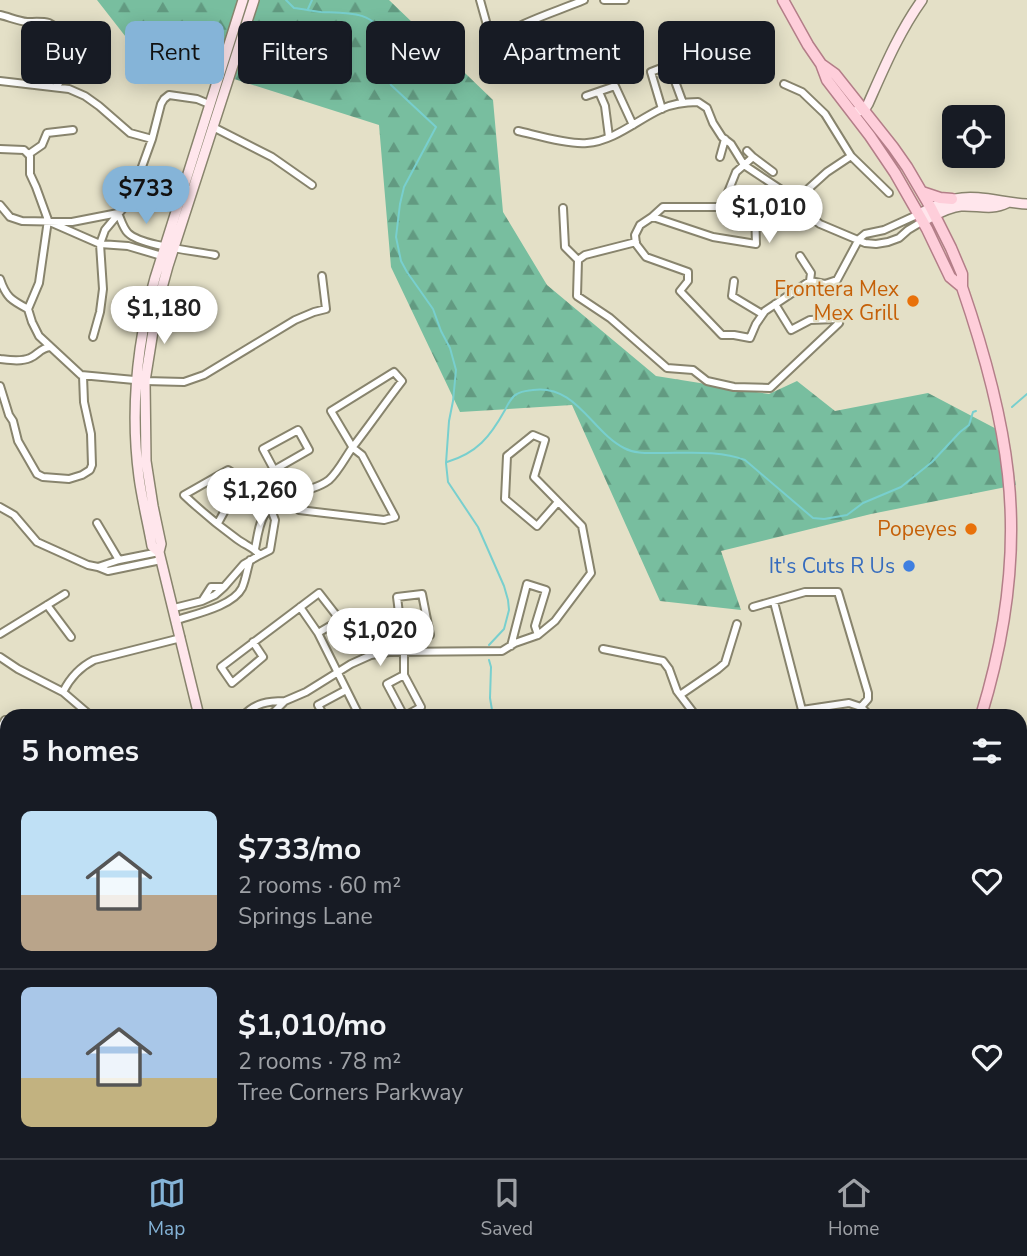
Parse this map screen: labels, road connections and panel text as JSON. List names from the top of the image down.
{
  "places": ["Frontera Mex Mex Grill", "Popeyes", "It's Cuts R Us"],
  "page": {
    "chip": [
      "Buy",
      "Rent",
      "Filters",
      "New",
      "Apartment",
      "House"
    ],
    "price": [
      "$733",
      "$1,010",
      "$1,180",
      "$1,260",
      "$1,020"
    ],
    "heading": "5 homes",
    "list": [
      {
        "name": "$733/mo",
        "note": "2 rooms · 60 m² · Springs Lane"
      },
      {
        "name": "$1,010/mo",
        "note": "2 rooms · 78 m² · Tree Corners Parkway"
      }
    ],
    "tabs": ["Map", "Saved", "Home"]
  }
}
